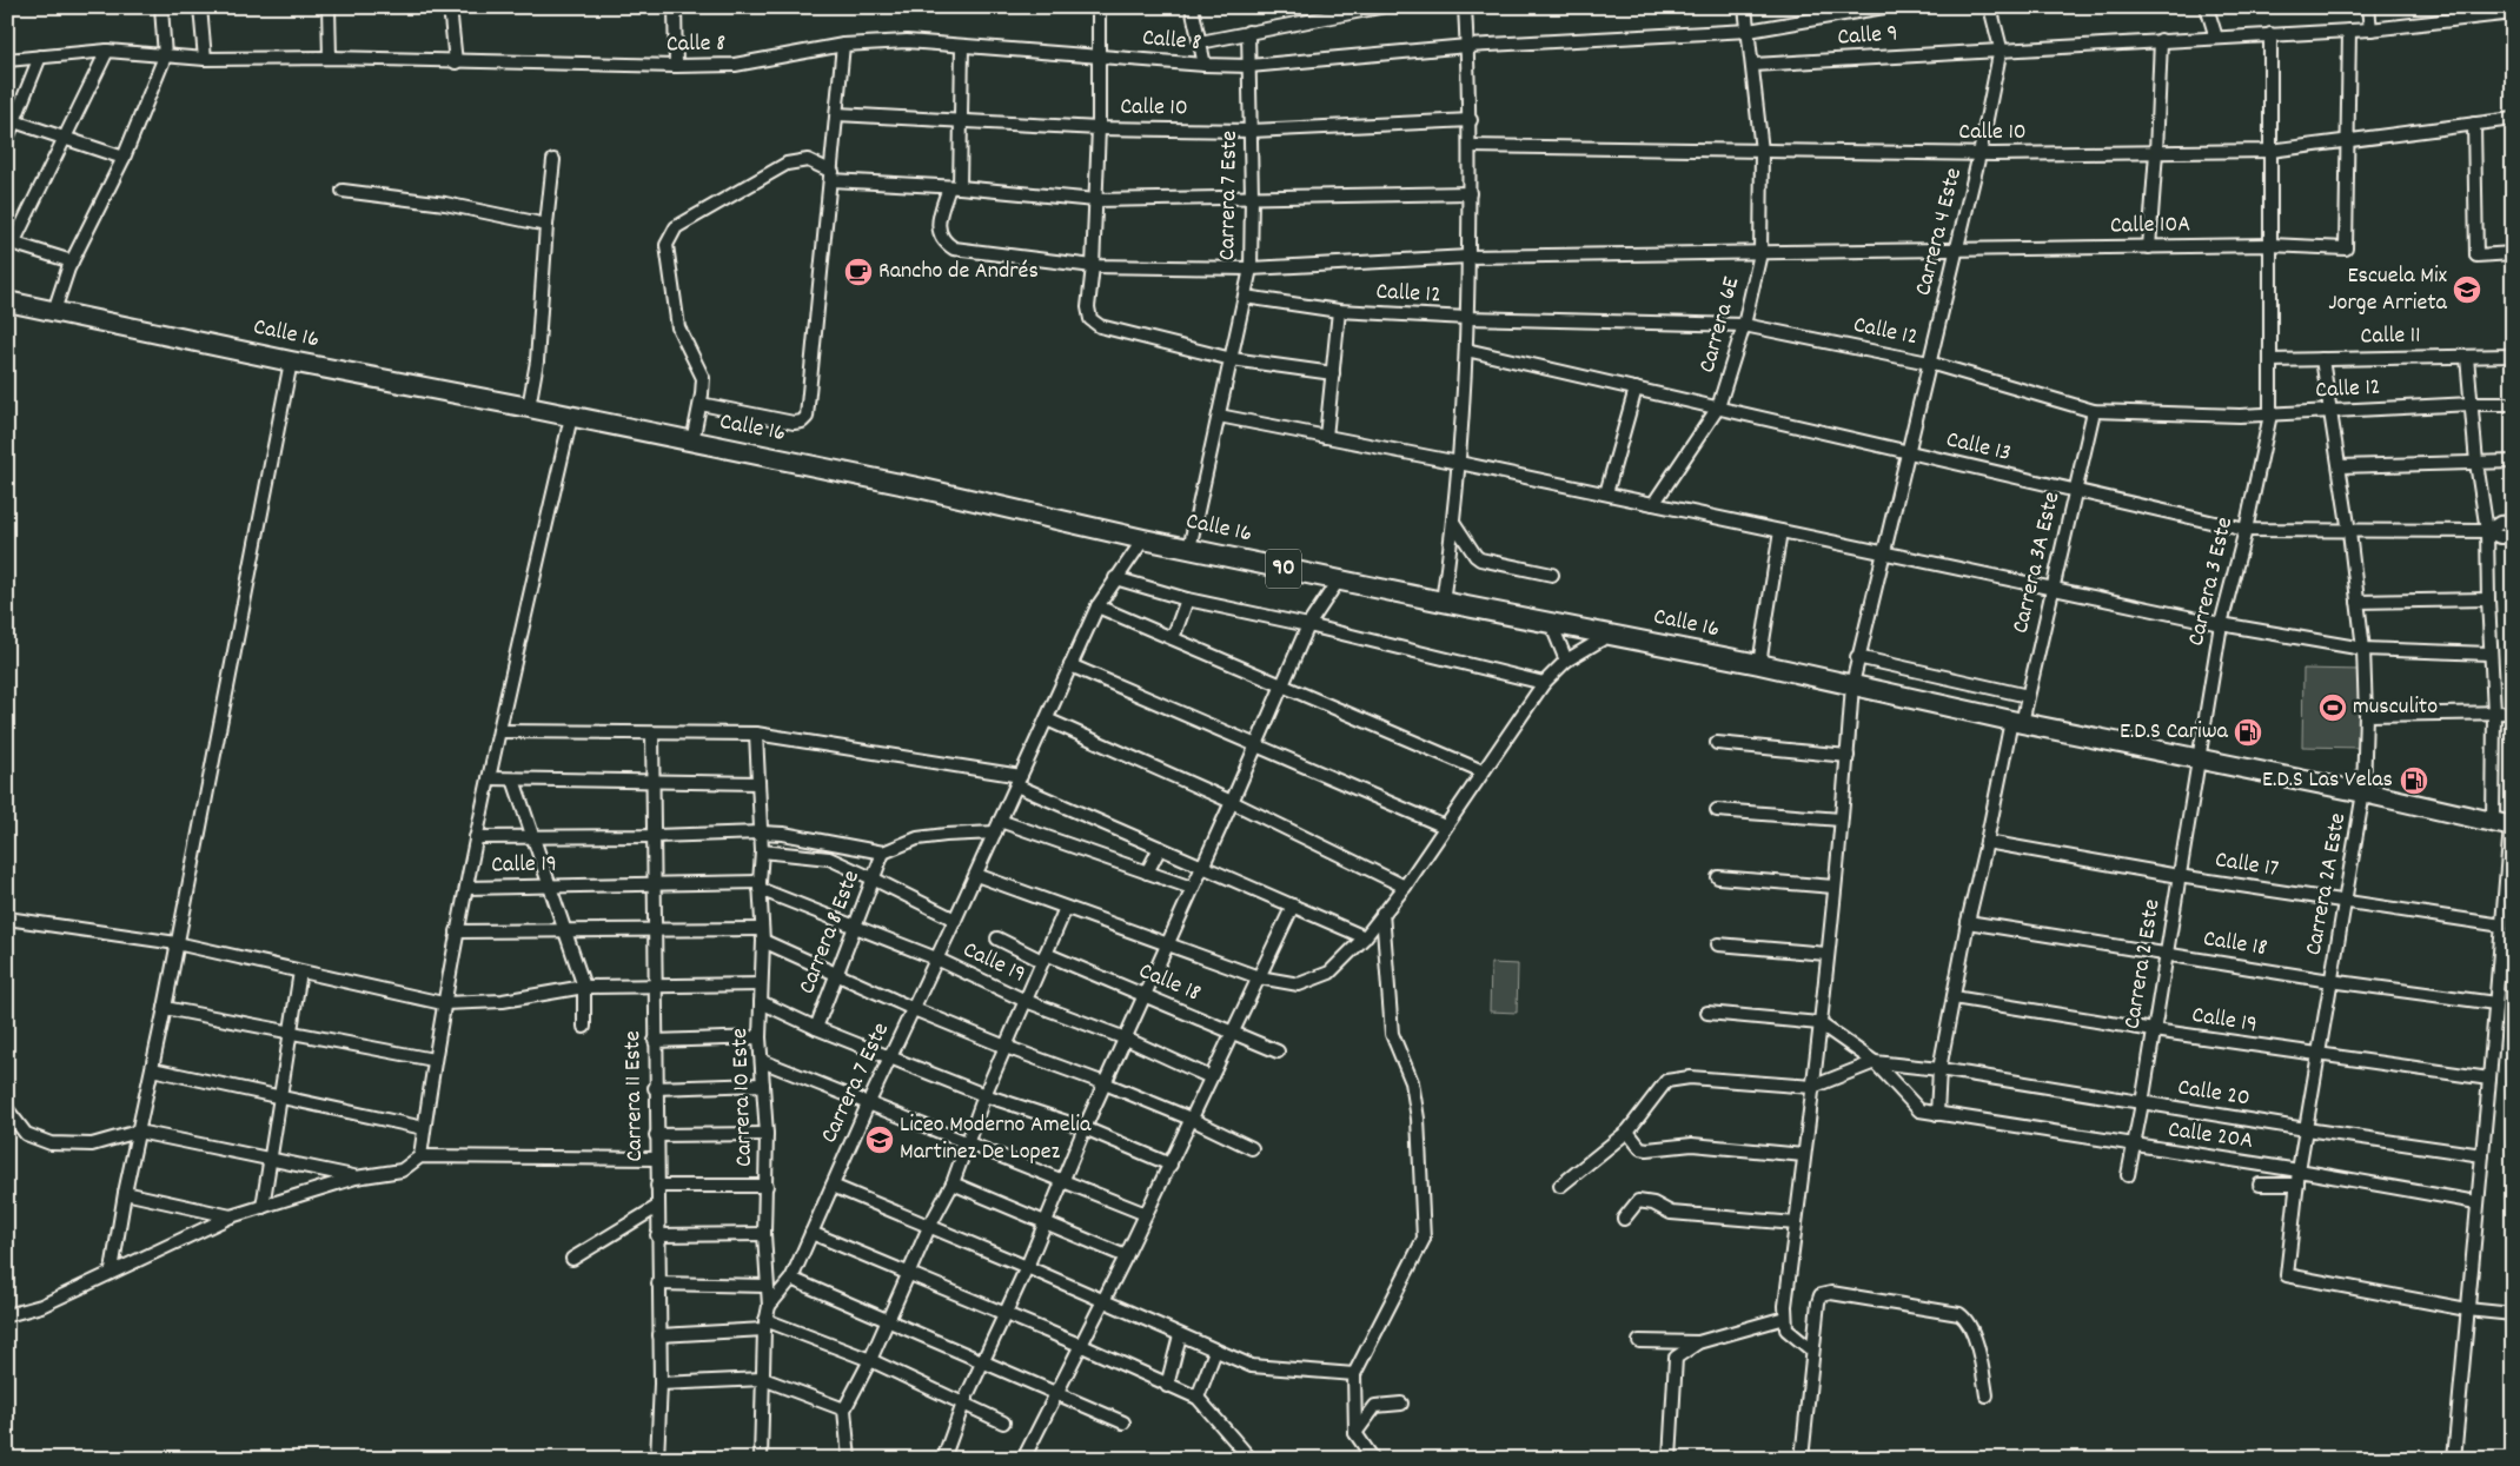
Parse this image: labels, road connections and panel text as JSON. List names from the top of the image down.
{
  "streets": {
    "highway": ["Calle 16", "90"],
    "street": [
      "Calle 9",
      "Calle 8",
      "Calle 10",
      "Carrera 7 Este",
      "Calle 10A",
      "Carrera 4 Este",
      "Calle 12",
      "Carrera 6E",
      "Calle 11",
      "Calle 13",
      "Carrera 3A Este",
      "Carrera 3 Este",
      "Calle 19",
      "Calle 17",
      "Carrera 2A Este",
      "Carrera 8 Este",
      "Calle 18",
      "Carrera 2 Este",
      "Calle 20",
      "Carrera 11 Este",
      "Carrera 10 Este",
      "Calle 20A"
    ]
  },
  "crossings": [
    ["Calle 9", "Carrera 4 Este"],
    ["Calle 9", "Carrera 6E"],
    ["Calle 9", "Carrera 3 Este"],
    ["Calle 8", "Carrera 7 Este"],
    ["Calle 8", "Calle 10A"],
    ["Calle 8", "Carrera 6E"],
    ["Calle 10", "Carrera 7 Este"],
    ["Calle 10", "Calle 10A"],
    ["Calle 10", "Carrera 4 Este"],
    ["Calle 10", "Carrera 6E"],
    ["Calle 10", "Carrera 3 Este"],
    ["Carrera 7 Este", "Calle 10A"],
    ["Carrera 7 Este", "Calle 12"],
    ["Carrera 7 Este", "Calle 16"],
    ["Carrera 7 Este", "Calle 19"],
    ["Carrera 7 Este", "Carrera 10 Este"],
    ["Calle 10A", "Carrera 4 Este"],
    ["Calle 10A", "Carrera 6E"],
    ["Calle 10A", "Carrera 3 Este"],
    ["Carrera 4 Este", "Calle 12"],
    ["Carrera 4 Este", "Calle 16"],
    ["Carrera 4 Este", "Calle 13"],
    ["Carrera 4 Este", "Calle 20A"],
    ["Calle 12", "Carrera 6E"],
    ["Calle 12", "Carrera 3A Este"],
    ["Calle 12", "Carrera 3 Este"],
    ["Calle 12", "Carrera 2A Este"],
    ["Carrera 6E", "Calle 13"],
    ["Calle 16", "Carrera 3A Este"],
    ["Calle 16", "90"],
    ["Calle 16", "Carrera 3 Este"],
    ["Calle 16", "Carrera 2A Este"],
    ["Calle 16", "Carrera 2 Este"],
    ["Calle 11", "Carrera 3 Este"],
    ["Calle 11", "Carrera 2A Este"],
    ["Calle 13", "Carrera 3A Este"],
    ["Calle 13", "Carrera 3 Este"],
    ["Calle 13", "Carrera 2A Este"],
    ["Carrera 3A Este", "Calle 19"],
    ["Carrera 3A Este", "Calle 17"],
    ["Carrera 3A Este", "Calle 18"],
    ["Carrera 3A Este", "Calle 20"],
    ["Carrera 3A Este", "Calle 20A"],
    ["Carrera 3 Este", "Carrera 2 Este"],
    ["Calle 19", "Carrera 2A Este"],
    ["Calle 19", "Carrera 8 Este"],
    ["Calle 19", "Carrera 2 Este"],
    ["Calle 19", "Carrera 11 Este"],
    ["Calle 19", "Carrera 10 Este"],
    ["Calle 17", "Carrera 2A Este"],
    ["Calle 17", "Carrera 2 Este"],
    ["Carrera 2A Este", "Calle 18"],
    ["Carrera 2A Este", "Calle 20"],
    ["Carrera 2A Este", "Calle 20A"],
    ["Calle 18", "Carrera 2 Este"],
    ["Carrera 2 Este", "Calle 20"],
    ["Carrera 2 Este", "Calle 20A"],
    ["Calle 20", "Calle 20A"]
  ],
  "places": {
    "cafe": ["Rancho de Andrés"],
    "school or university": ["Escuela Mix Jorge Arrieta", "Liceo Moderno Amelia Martinez De Lopez"],
    "sports": ["musculito"],
    "fuel station": ["E.D.S Cariwa", "E.D.S Las Velas"]
  }
}
